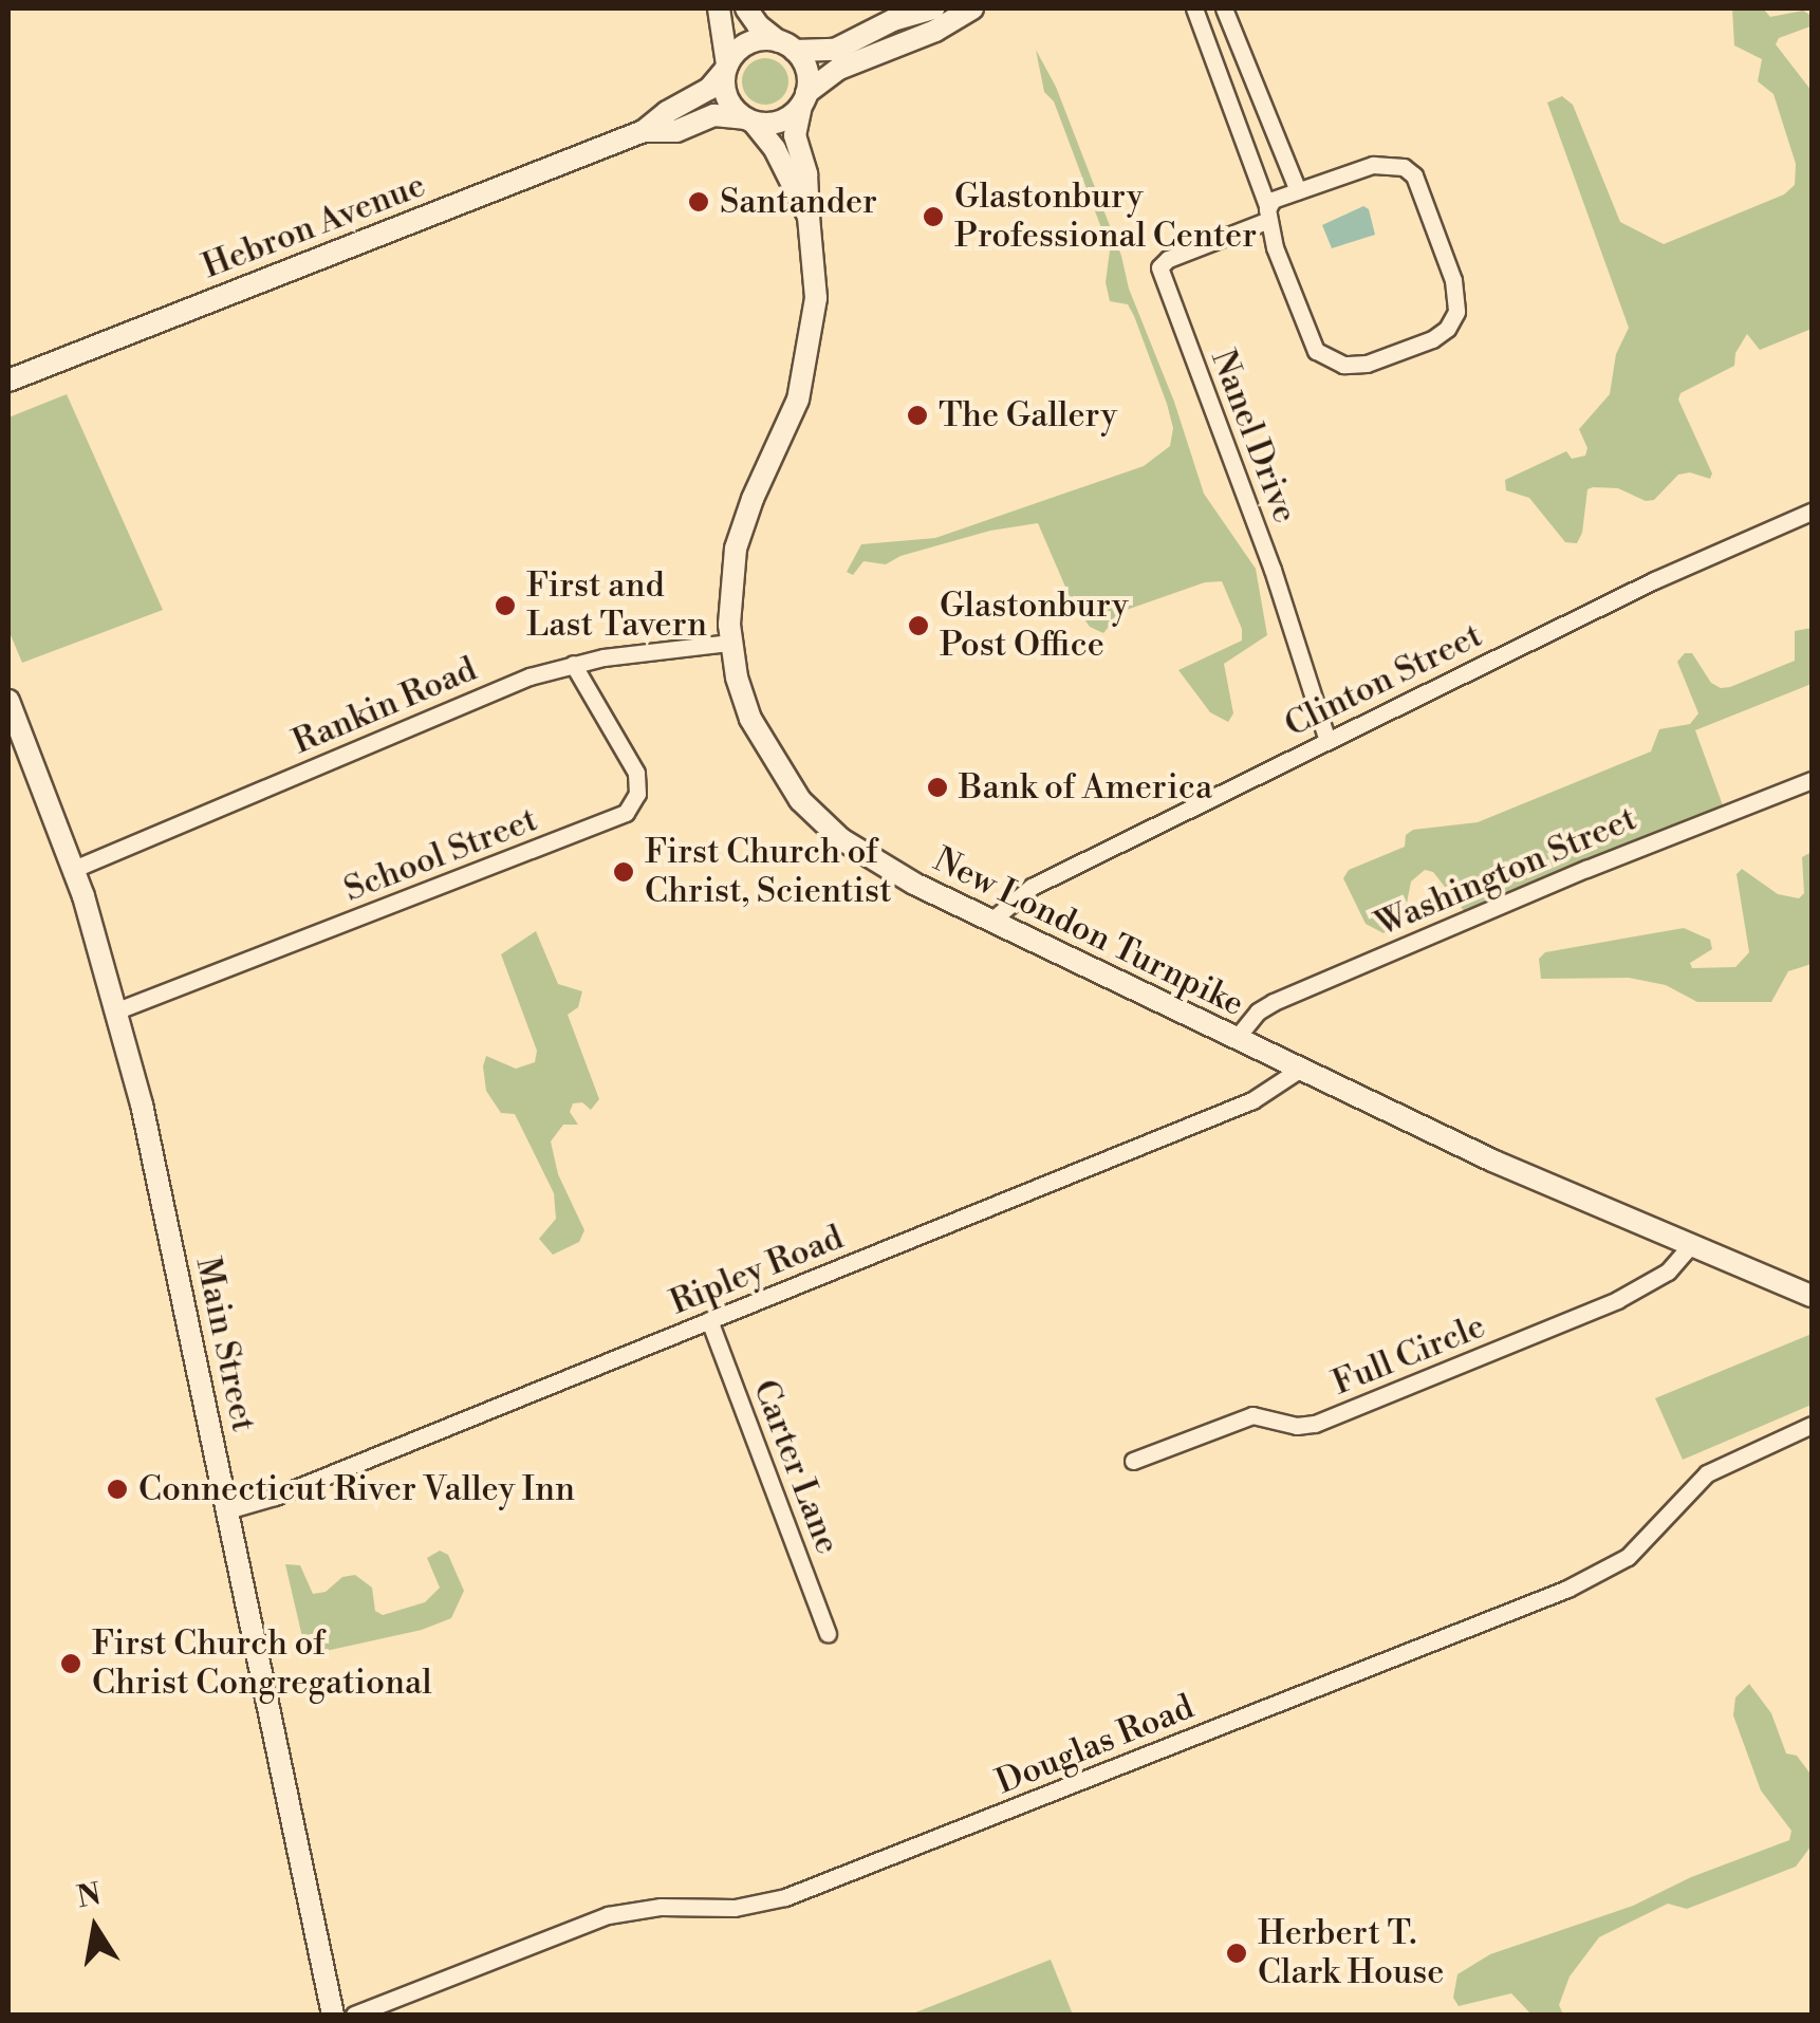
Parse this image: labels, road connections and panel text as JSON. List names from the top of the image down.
{
  "streets": {
    "main road": ["Hebron Avenue", "New London Turnpike", "Main Street"],
    "street": [
      "Nanel Drive",
      "Clinton Street",
      "Rankin Road",
      "School Street",
      "Washington Street",
      "Ripley Road",
      "Full Circle",
      "Carter Lane",
      "Douglas Road"
    ]
  },
  "crossings": [
    ["Hebron Avenue", "New London Turnpike"],
    ["Nanel Drive", "Clinton Street"],
    ["Clinton Street", "New London Turnpike"],
    ["Rankin Road", "School Street"],
    ["Rankin Road", "New London Turnpike"],
    ["Rankin Road", "Main Street"],
    ["School Street", "Main Street"],
    ["Washington Street", "New London Turnpike"],
    ["New London Turnpike", "Ripley Road"],
    ["New London Turnpike", "Full Circle"],
    ["Ripley Road", "Main Street"],
    ["Ripley Road", "Carter Lane"]
  ],
  "places": [
    "Santander",
    "Glastonbury Professional Center",
    "The Gallery",
    "First and Last Tavern",
    "Glastonbury Post Office",
    "Bank of America",
    "First Church of Christ, Scientist",
    "Connecticut River Valley Inn",
    "First Church of Christ Congregational",
    "Herbert T. Clark House"
  ],
  "north": "top"
}
